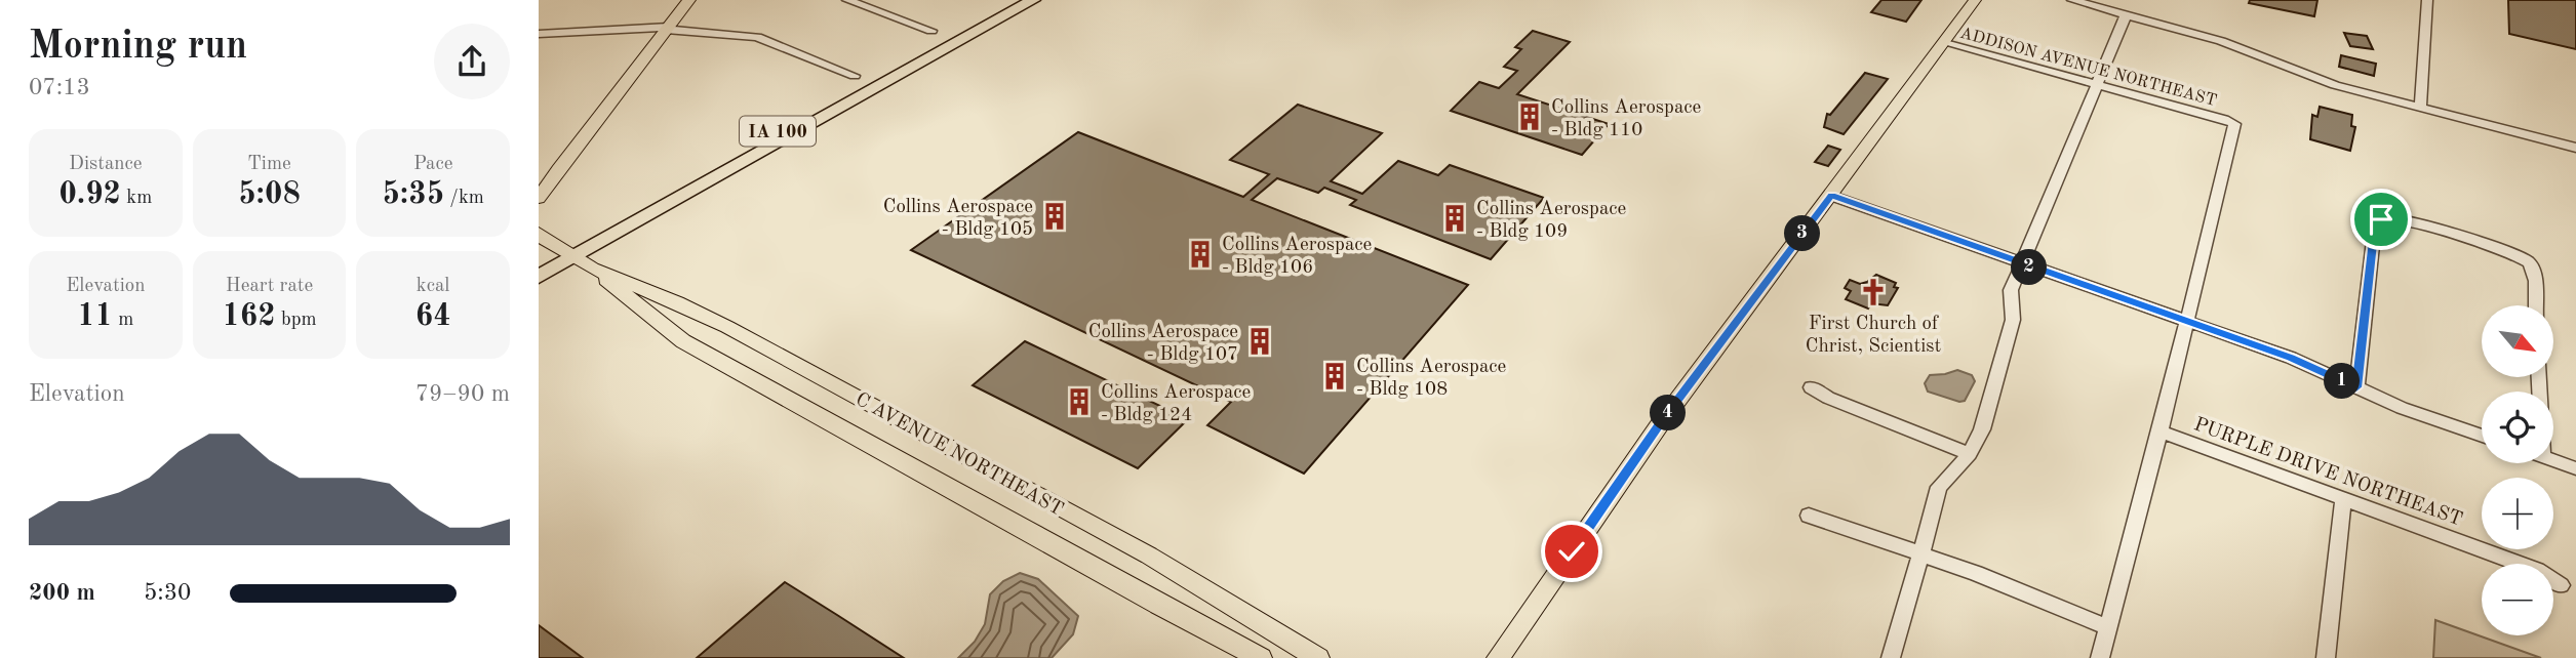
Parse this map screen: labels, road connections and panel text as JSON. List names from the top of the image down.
{
  "streets": {
    "highway": ["IA 100"],
    "main road": ["C AVENUE NORTHEAST"],
    "street": ["ADDISON AVENUE NORTHEAST", "PURPLE DRIVE NORTHEAST"]
  },
  "crossings": [
    ["IA 100", "C AVENUE NORTHEAST"]
  ],
  "places": {
    "building": [
      "Collins Aerospace - Bldg 110",
      "Collins Aerospace - Bldg 105",
      "Collins Aerospace - Bldg 109",
      "Collins Aerospace - Bldg 106",
      "Collins Aerospace - Bldg 107",
      "Collins Aerospace - Bldg 108",
      "Collins Aerospace - Bldg 124"
    ],
    "church": ["First Church of Christ, Scientist"]
  },
  "north": "bottom right",
  "page": {
    "heading": ["Morning run", "07:13"],
    "stats": [
      ["Distance", "0.92 km"],
      ["Time", "5:08"],
      ["Pace", "5:35 /km"],
      ["Elevation", "11 m"],
      ["Heart rate", "162 bpm"],
      ["kcal", "64"]
    ],
    "pins": [
      "3",
      "2",
      "1",
      "4"
    ],
    "map_buttons": ["+", "−"],
    "chart": ["Elevation", "79–90 m"],
    "list": [
      {
        "name": "200 m",
        "note": "5:30"
      }
    ]
  }
}
